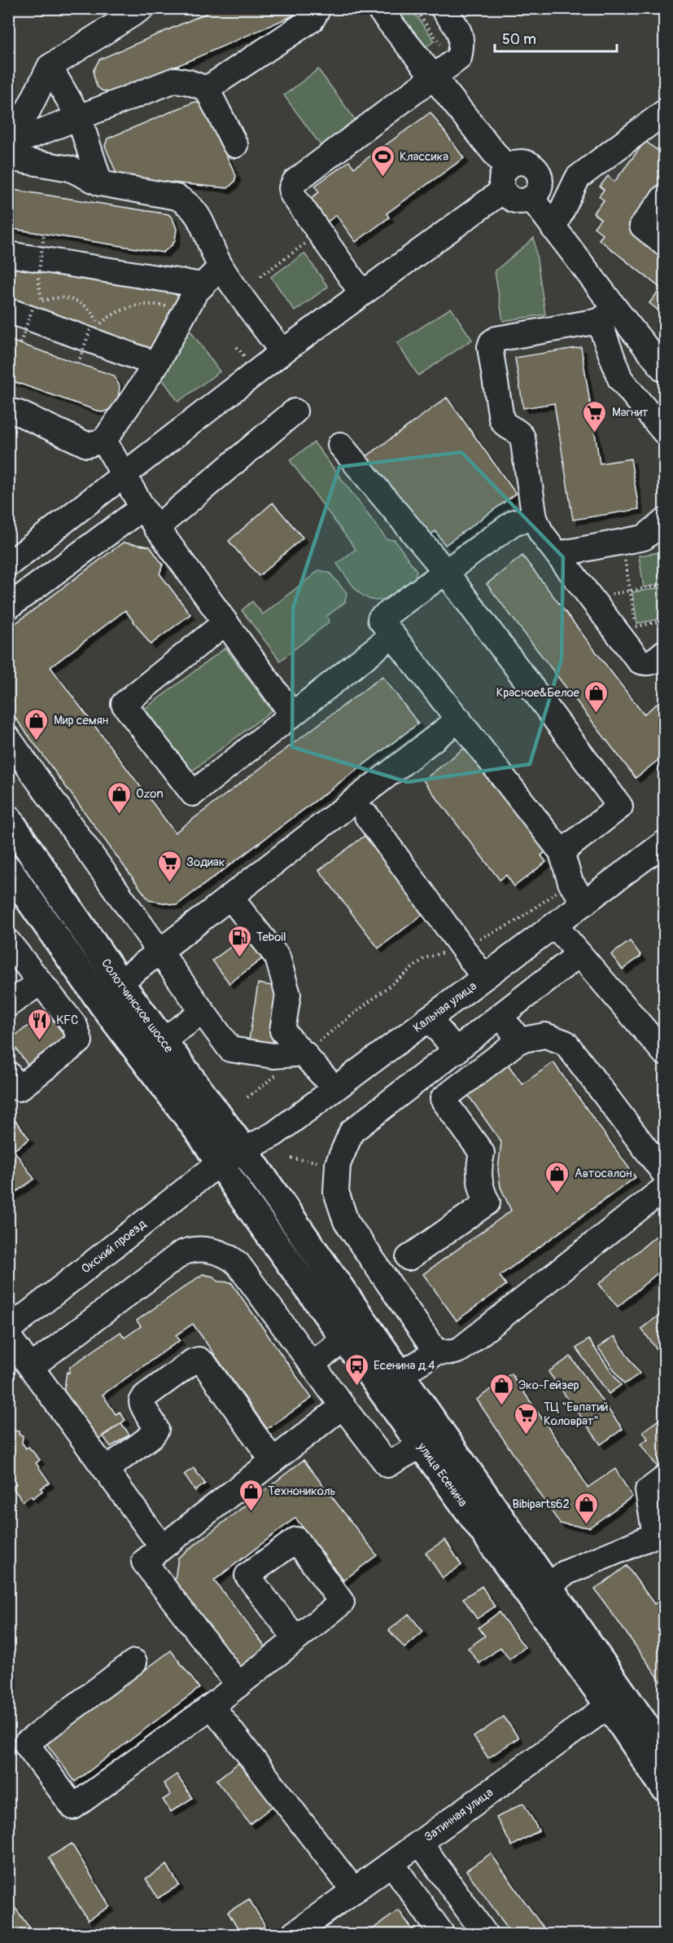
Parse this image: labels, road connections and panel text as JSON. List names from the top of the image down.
{
  "streets": {
    "main road": ["Солотчинское шоссе", "улица Есенина"],
    "street": ["Кальная улица", "Окский проезд", "Затинная улица"]
  },
  "crossings": [
    ["Солотчинское шоссе", "Кальная улица"],
    ["Солотчинское шоссе", "улица Есенина"],
    ["Кальная улица", "Окский проезд"],
    ["Кальная улица", "улица Есенина"],
    ["Окский проезд", "улица Есенина"],
    ["улица Есенина", "Затинная улица"]
  ],
  "places": {
    "sports": ["Классика"],
    "supermarket": ["Магнит", "Зодиак", "ТЦ \"Евпатий Коловрат\""],
    "shop": [
      "Красное&Белое",
      "Мир семян",
      "Ozon",
      "Автосалон",
      "Эко-Гейзер",
      "Технониколь",
      "Bibiparts62"
    ],
    "fuel station": ["Teboil"],
    "restaurant": ["KFC"],
    "bus stop": ["Есенина д.4"]
  },
  "scale_bar": "50 m"
}
